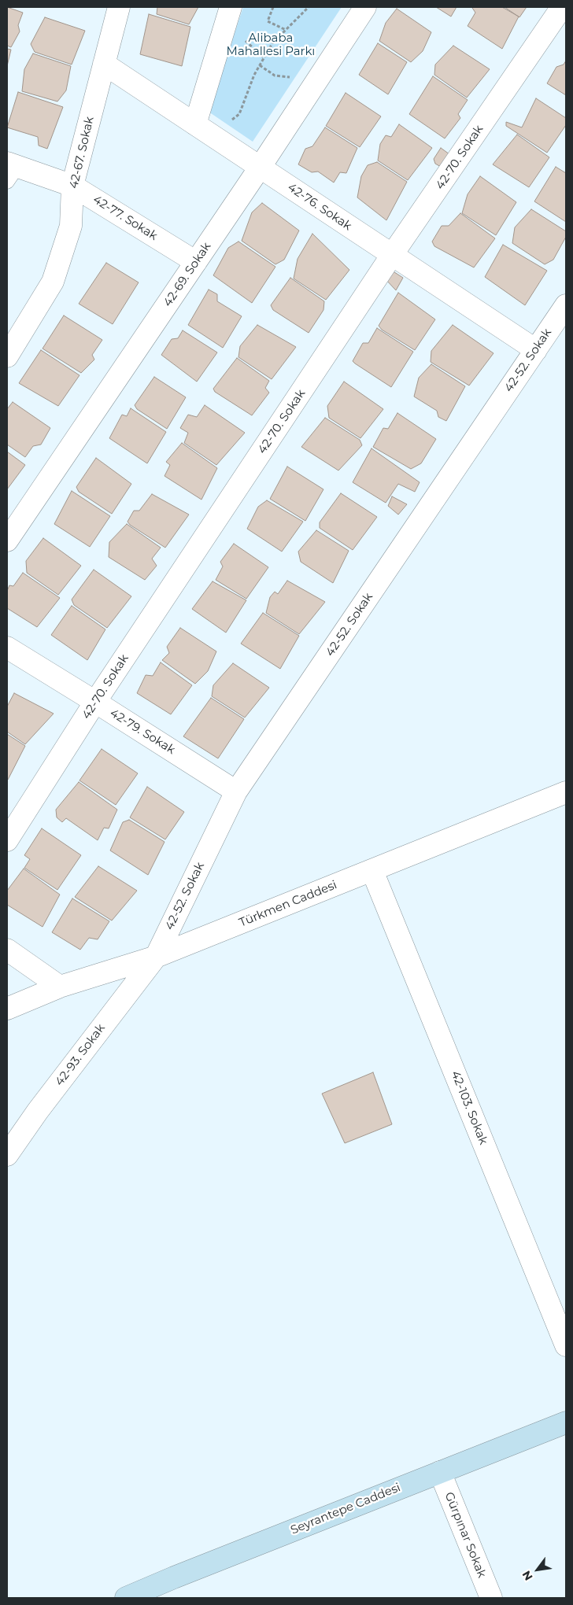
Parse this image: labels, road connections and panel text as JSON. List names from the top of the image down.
{
  "streets": {
    "street": [
      "42-67. Sokak",
      "42-70. Sokak",
      "42-76. Sokak",
      "42-77. Sokak",
      "42-69. Sokak",
      "42-52. Sokak",
      "42-79. Sokak",
      "Türkmen Caddesi",
      "42-93. Sokak",
      "42-103. Sokak",
      "Seyrantepe Caddesi",
      "Gürpınar Sokak"
    ]
  },
  "crossings": [
    ["42-67. Sokak", "42-76. Sokak"],
    ["42-67. Sokak", "42-77. Sokak"],
    ["42-70. Sokak", "42-76. Sokak"],
    ["42-70. Sokak", "42-79. Sokak"],
    ["42-76. Sokak", "42-69. Sokak"],
    ["42-76. Sokak", "42-52. Sokak"],
    ["42-77. Sokak", "42-69. Sokak"],
    ["42-52. Sokak", "42-79. Sokak"],
    ["42-52. Sokak", "Türkmen Caddesi"],
    ["42-52. Sokak", "42-93. Sokak"],
    ["Türkmen Caddesi", "42-93. Sokak"],
    ["Türkmen Caddesi", "42-103. Sokak"],
    ["Seyrantepe Caddesi", "Gürpınar Sokak"]
  ],
  "parks": ["Alibaba Mahallesi Parkı"],
  "north": "bottom left"
}
